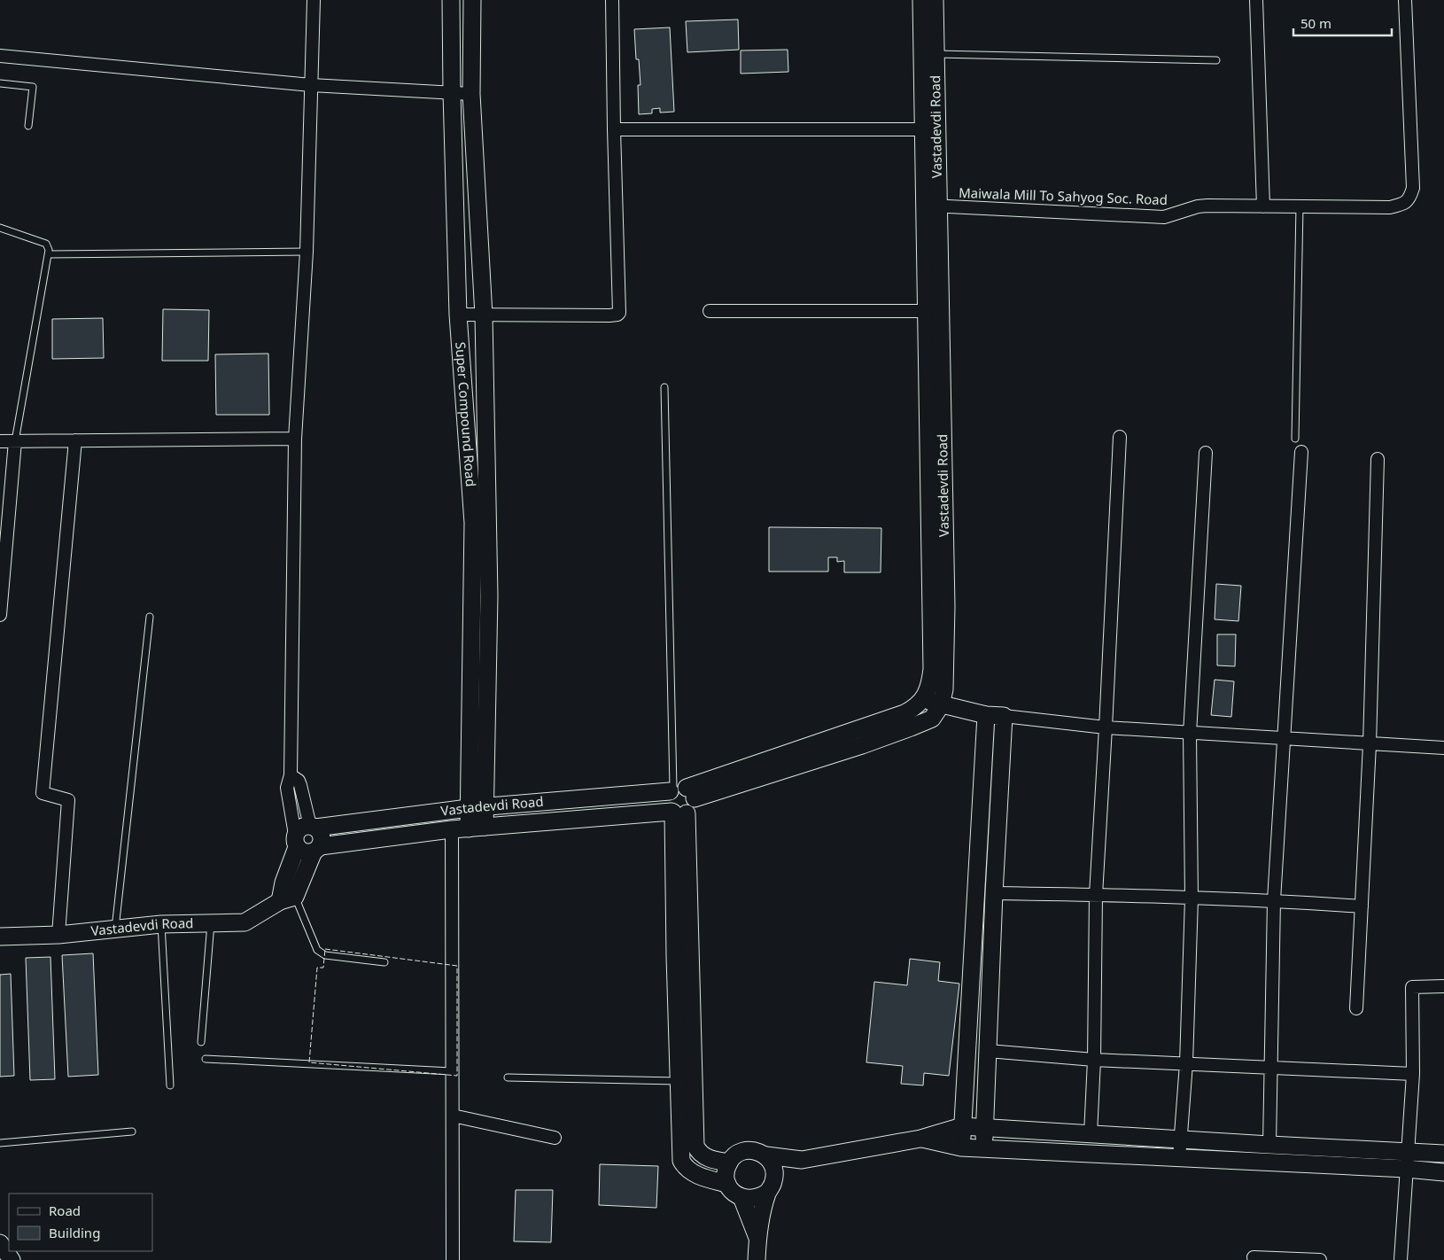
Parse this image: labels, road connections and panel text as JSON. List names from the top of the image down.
{
  "streets": {
    "street": ["Vastadevdi Road", "Maiwala Mill To Sahyog Soc. Road", "Super Compound Road"]
  },
  "crossings": [
    ["Vastadevdi Road", "Maiwala Mill To Sahyog Soc. Road"],
    ["Vastadevdi Road", "Super Compound Road"]
  ],
  "legend": ["Road", "Building"],
  "scale_bar": "50 m"
}
